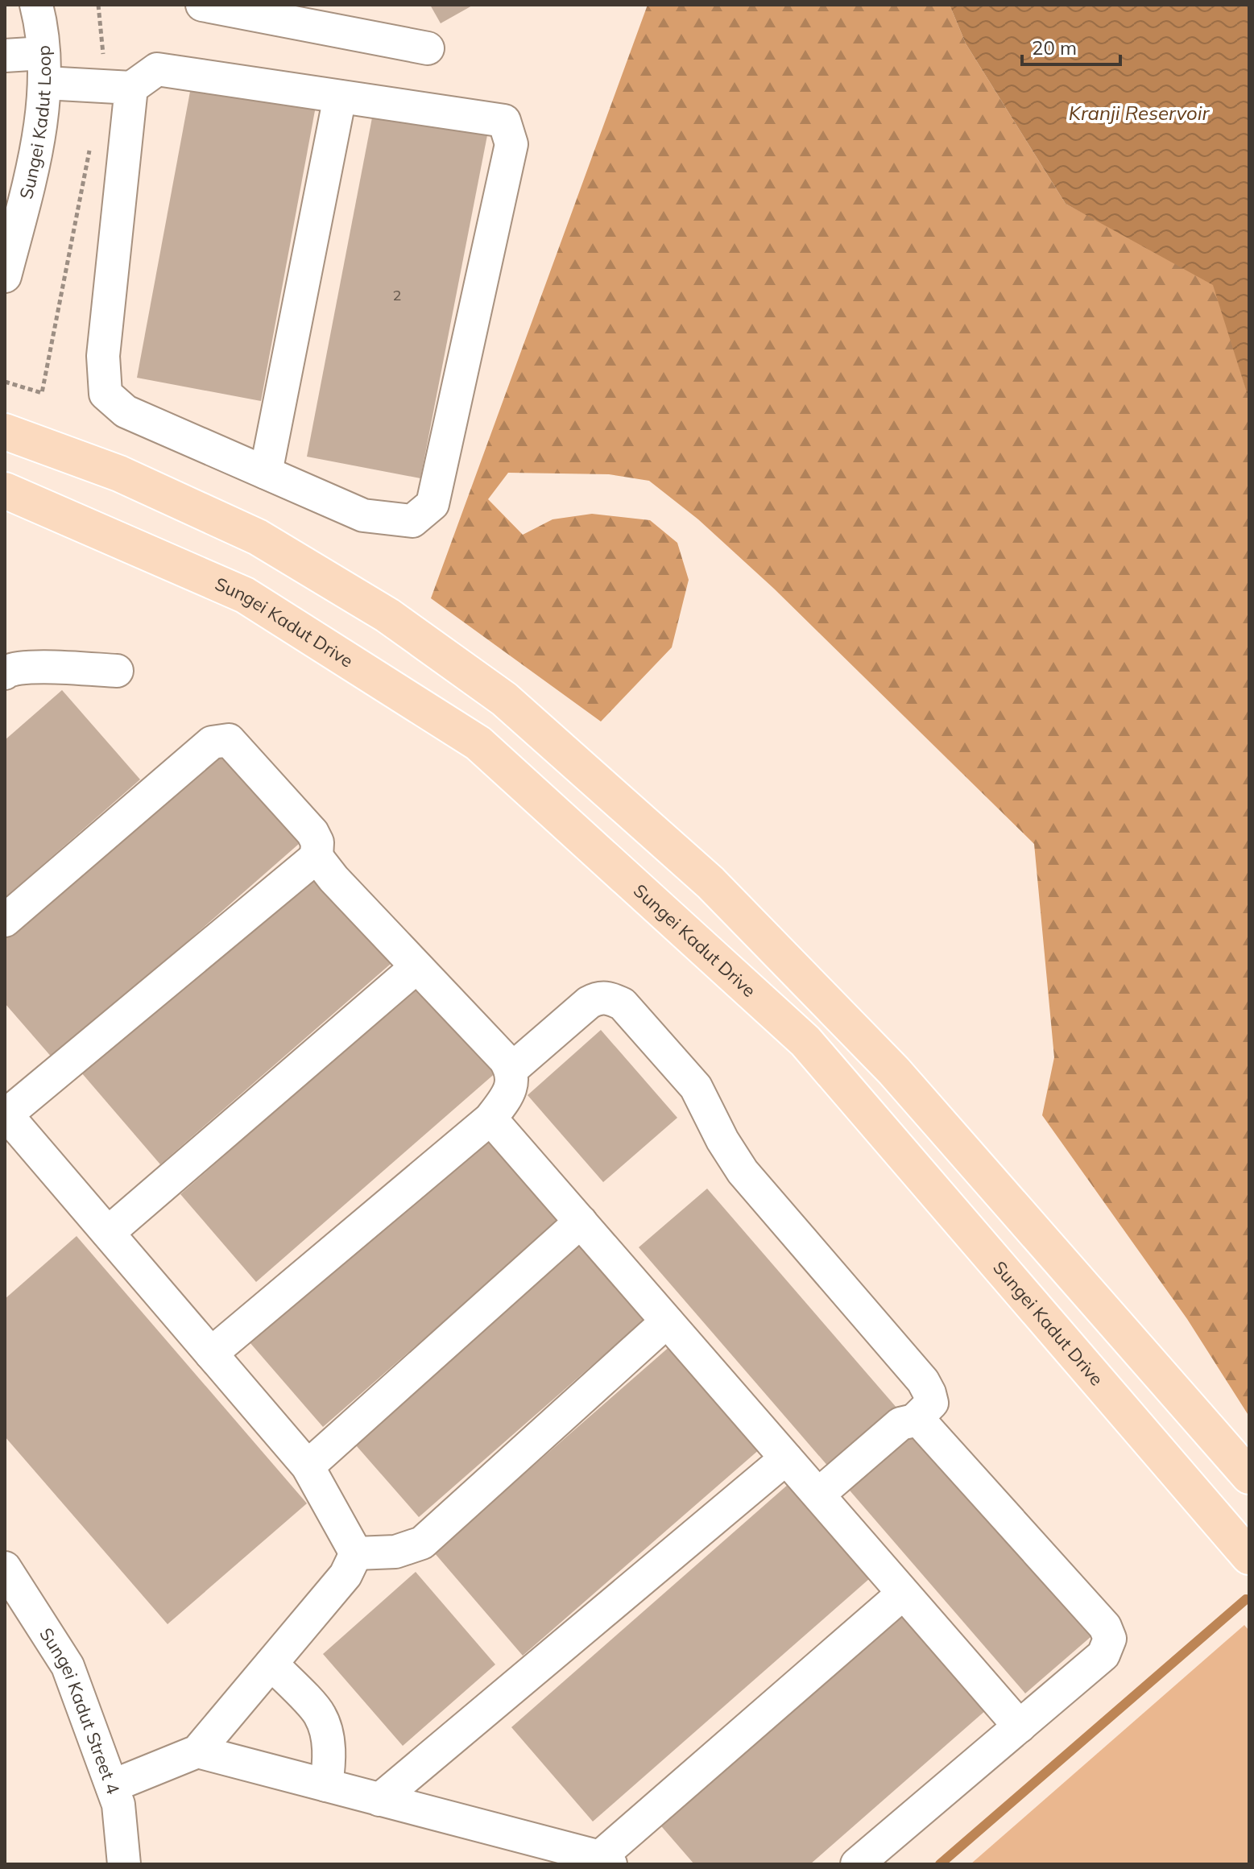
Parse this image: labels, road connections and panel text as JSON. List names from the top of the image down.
{
  "streets": {
    "main road": ["Sungei Kadut Drive"],
    "street": ["Sungei Kadut Loop", "Sungei Kadut Street 4"]
  },
  "water": ["Kranji Reservoir"],
  "house_numbers": ["2"],
  "scale_bar": "20 m"
}
